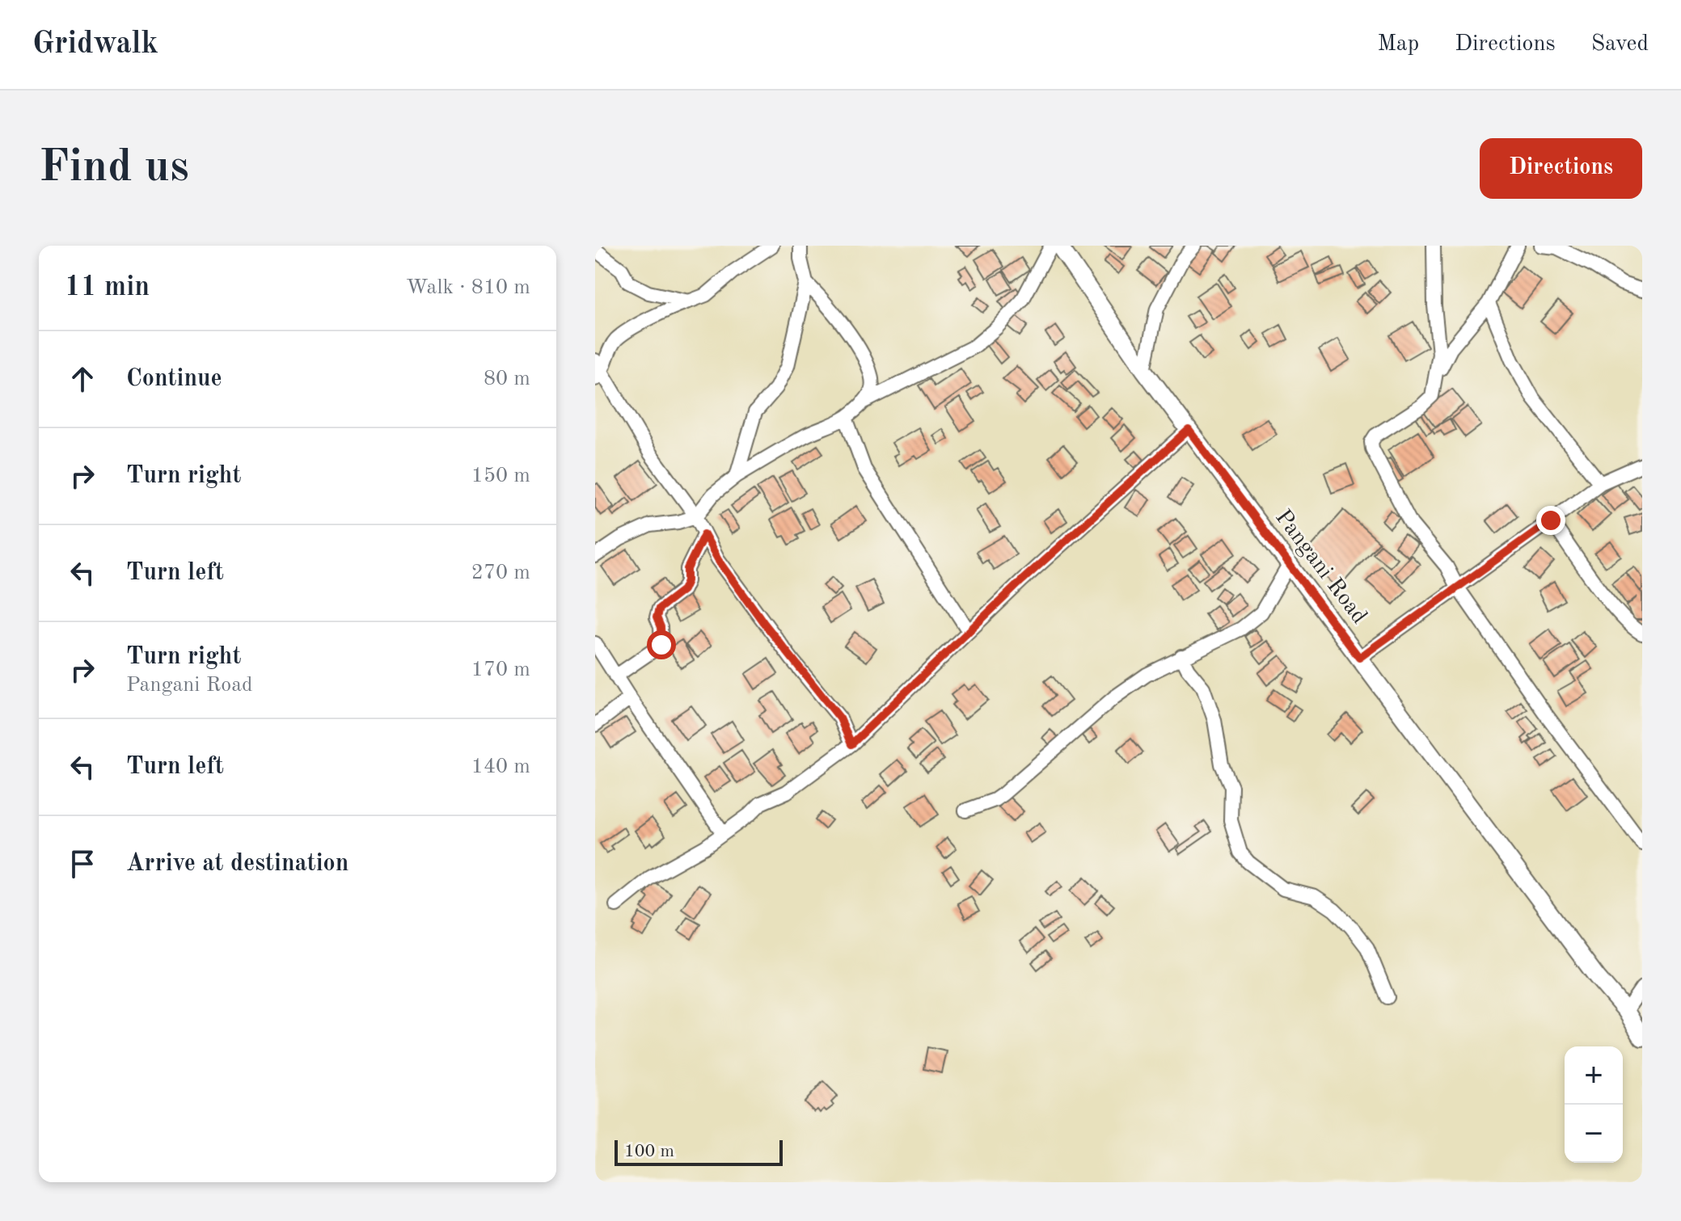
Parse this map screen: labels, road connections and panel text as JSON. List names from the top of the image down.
{
  "streets": {
    "main road": ["Pangani Road"]
  },
  "scale_bar": "100 m",
  "page": {
    "header": "Gridwalk",
    "nav": ["Map", "Directions", "Saved"],
    "buttons": "Directions",
    "title": "Find us",
    "heading": ["11 min", "Walk · 810 m"],
    "list": [
      ["Continue", "80 m"],
      ["Turn right", "150 m"],
      ["Turn left", "270 m"],
      ["Turn right", "Pangani Road", "170 m"],
      ["Turn left", "140 m"],
      "Arrive at destination"
    ],
    "map_buttons": ["+", "−"],
    "scale": "100 m"
  }
}
